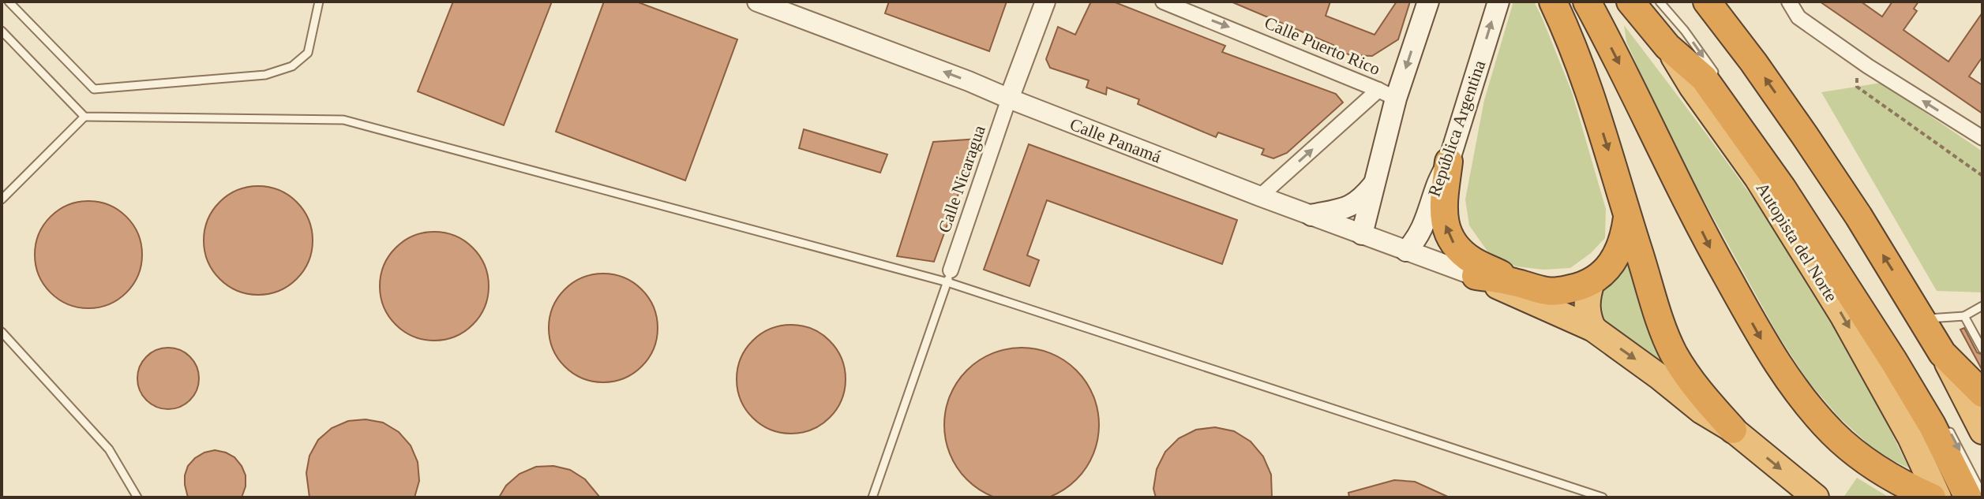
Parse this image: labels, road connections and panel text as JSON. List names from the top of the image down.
{
  "streets": {
    "highway": ["Autopista del Norte"],
    "main road": ["República Argentina"],
    "street": ["Calle Puerto Rico", "Calle Panamá", "Calle Nicaragua"]
  },
  "crossings": [
    ["República Argentina", "Calle Panamá"],
    ["Calle Panamá", "Calle Nicaragua"]
  ],
  "one_way": ["Calle Puerto Rico", "Calle Panamá"]
}
